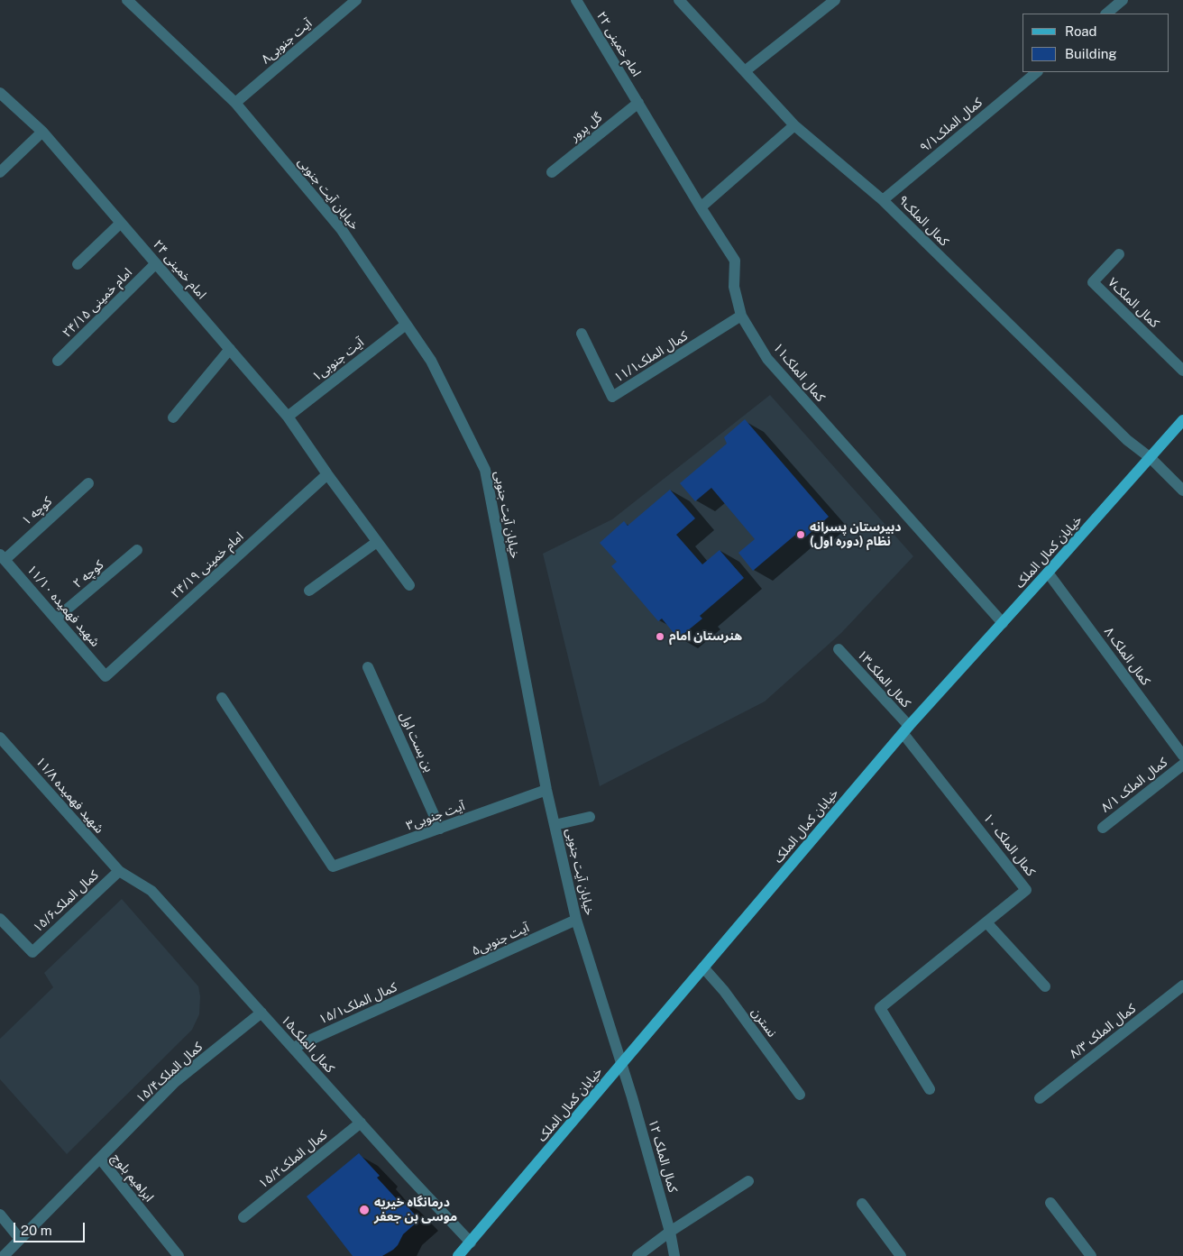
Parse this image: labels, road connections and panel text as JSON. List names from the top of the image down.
{
  "streets": {
    "main road": ["خیابان کمال الملک"],
    "street": [
      "آیت جنوبی۸",
      "امام خمینی ۲۲",
      "کمال الملک۹/۱",
      "گل پرور",
      "خیابان آیت جنوبی",
      "کمال الملک۹",
      "امام خمینی ۲۴",
      "امام خمینی ۲۴/۱۵",
      "کمال الملک۷",
      "کمال الملک۱۱/۱",
      "آیت جنوبی۱",
      "کمال الملک۱۱",
      "کوچه ۱",
      "امام خمینی ۲۴/۱۹",
      "کوچه ۲",
      "شهید فهمیده ۱۱/۱۰",
      "کمال الملک ۸",
      "کمال الملک۱۳",
      "بن بست اول",
      "کمال الملک ۸/۱",
      "شهید فهمیده ۱۱/۸",
      "آیت جنوبی۳",
      "کمال الملک ۱۰",
      "کمال الملک۱۵/۶",
      "آیت جنوبی۵",
      "کمال الملک۱۵/۱",
      "نسترن",
      "کمال الملک ۸/۳",
      "کمال الملک۱۵",
      "کمال الملک۱۵/۴",
      "کمال الملک ۱۲",
      "کمال الملک۱۵/۲",
      "ابراهیم بلوچ"
    ]
  },
  "crossings": [
    ["آیت جنوبی۸", "خیابان آیت جنوبی"],
    ["امام خمینی ۲۲", "گل پرور"],
    ["امام خمینی ۲۲", "کمال الملک۱۱"],
    ["کمال الملک۹/۱", "کمال الملک۹"],
    ["گل پرور", "کمال الملک۱۱"],
    ["خیابان آیت جنوبی", "آیت جنوبی۱"],
    ["خیابان آیت جنوبی", "خیابان کمال الملک"],
    ["خیابان آیت جنوبی", "آیت جنوبی۳"],
    ["خیابان آیت جنوبی", "آیت جنوبی۵"],
    ["خیابان آیت جنوبی", "کمال الملک ۱۲"],
    ["کمال الملک۹", "خیابان کمال الملک"],
    ["امام خمینی ۲۴", "امام خمینی ۲۴/۱۵"],
    ["امام خمینی ۲۴", "آیت جنوبی۱"],
    ["امام خمینی ۲۴", "امام خمینی ۲۴/۱۹"],
    ["کمال الملک۱۱/۱", "کمال الملک۱۱"],
    ["کمال الملک۱۱", "خیابان کمال الملک"],
    ["کوچه ۱", "شهید فهمیده ۱۱/۱۰"],
    ["خیابان کمال الملک", "کمال الملک ۸"],
    ["خیابان کمال الملک", "کمال الملک۱۳"],
    ["خیابان کمال الملک", "کمال الملک ۱۰"],
    ["خیابان کمال الملک", "نسترن"],
    ["خیابان کمال الملک", "کمال الملک۱۵"],
    ["خیابان کمال الملک", "کمال الملک ۱۲"],
    ["امام خمینی ۲۴/۱۹", "شهید فهمیده ۱۱/۱۰"],
    ["کوچه ۲", "شهید فهمیده ۱۱/۱۰"],
    ["کمال الملک۱۳", "کمال الملک ۱۰"],
    ["بن بست اول", "آیت جنوبی۳"],
    ["شهید فهمیده ۱۱/۸", "کمال الملک۱۵/۶"],
    ["شهید فهمیده ۱۱/۸", "کمال الملک۱۵"],
    ["کمال الملک۱۵/۶", "کمال الملک۱۵"],
    ["آیت جنوبی۵", "کمال الملک۱۵/۱"],
    ["کمال الملک۱۵/۱", "کمال الملک۱۵"],
    ["کمال الملک۱۵", "کمال الملک۱۵/۴"],
    ["کمال الملک۱۵", "کمال الملک۱۵/۲"],
    ["کمال الملک۱۵/۴", "ابراهیم بلوچ"]
  ],
  "places": ["دبیرستان پسرانه نظام (دوره اول)", "هنرستان امام", "درمانگاه خیریه موسی بن جعفر"],
  "legend": ["Road", "Building"],
  "scale_bar": "20 m"
}
